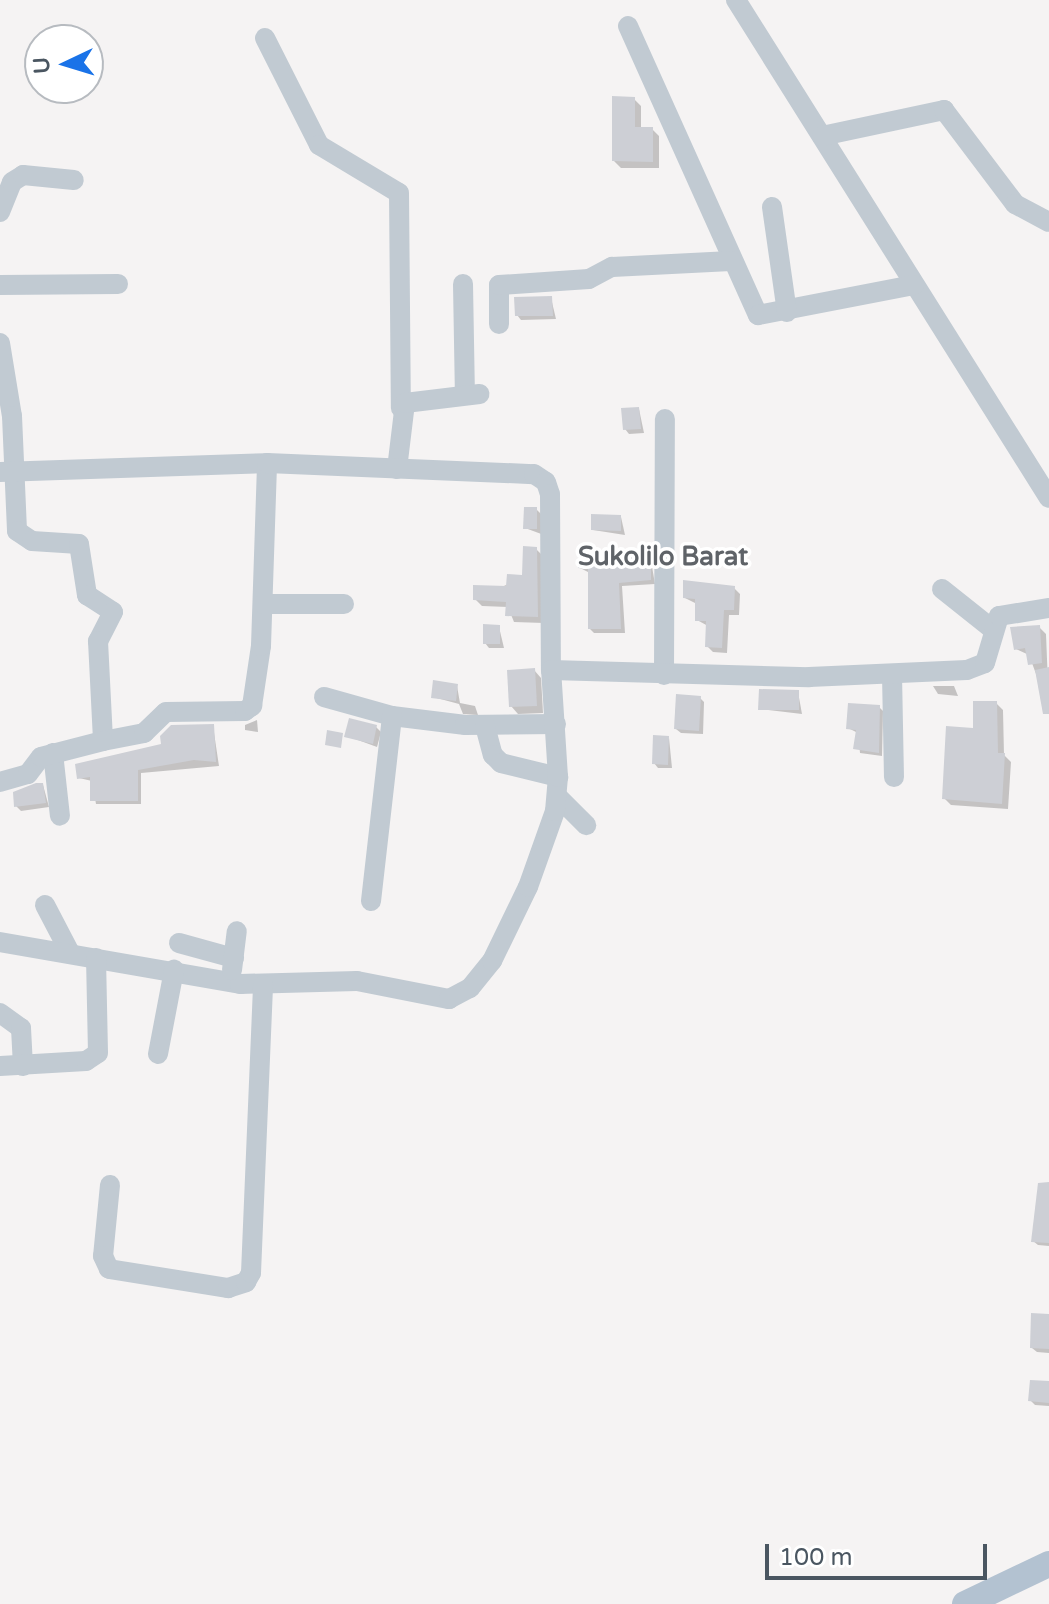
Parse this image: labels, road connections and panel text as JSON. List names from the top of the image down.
{
  "districts": ["Sukolilo Barat"],
  "scale_bar": "100 m",
  "north": "left"
}
